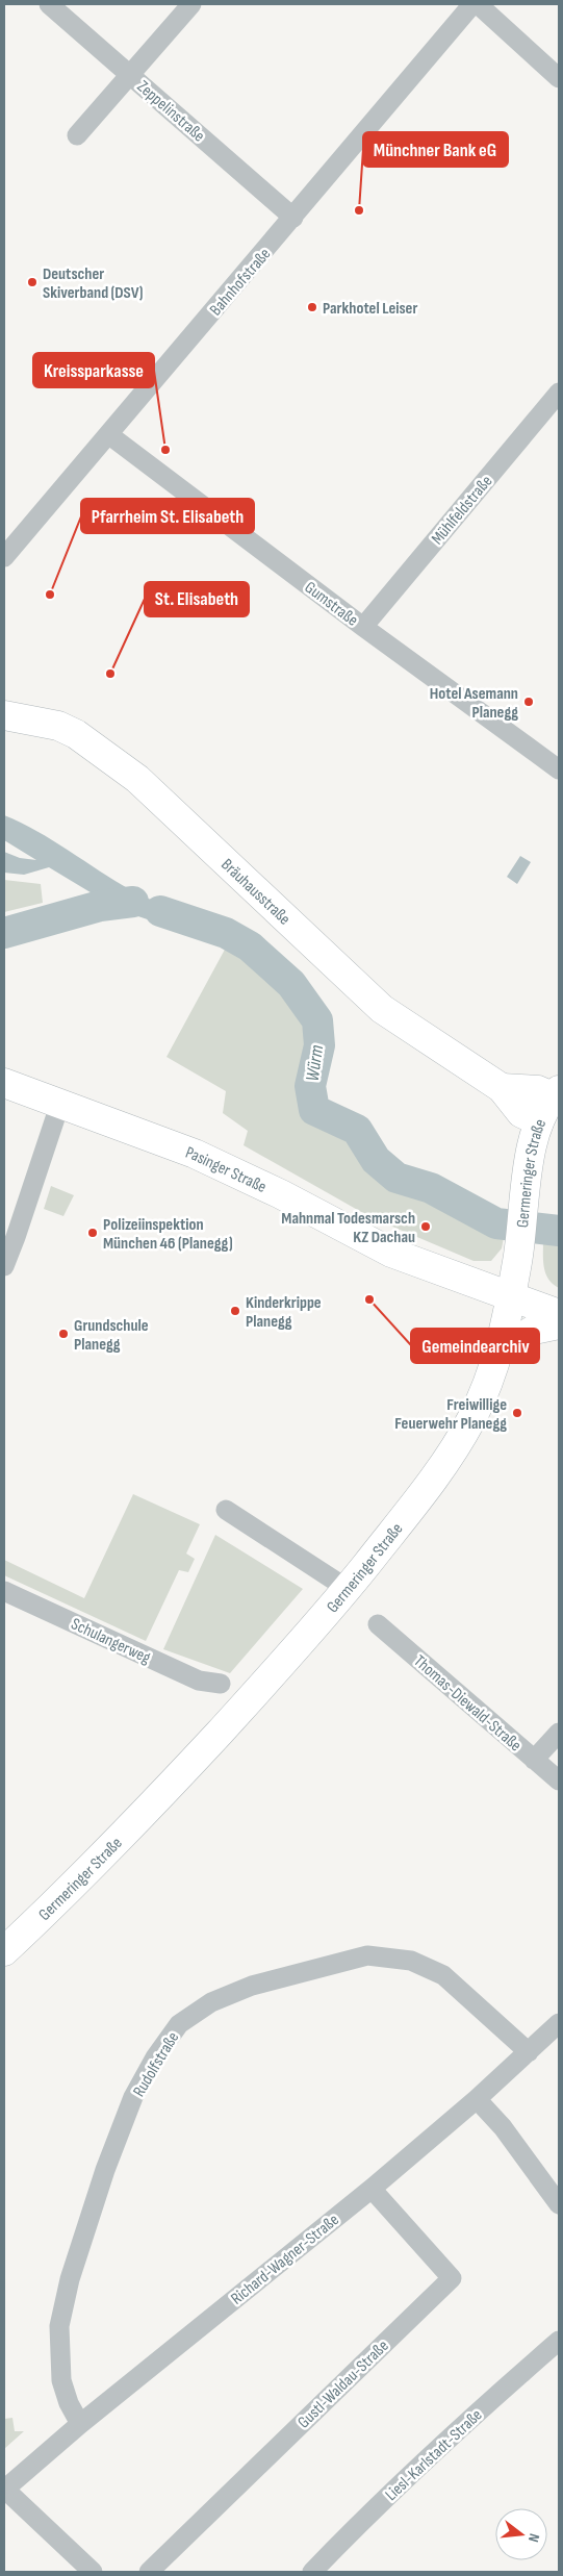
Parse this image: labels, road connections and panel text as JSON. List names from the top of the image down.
{
  "streets": {
    "main road": ["Bräuhausstraße", "Pasinger Straße", "Germeringer Straße"],
    "street": [
      "Zeppelinstraße",
      "Bahnhofstraße",
      "Mühlfeldstraße",
      "Gumstraße",
      "Schulangerweg",
      "Thomas-Diewald-Straße",
      "Rudolfstraße",
      "Richard-Wagner-Straße",
      "Gustl-Waldau-Straße",
      "Liesl-Karlstadt-Straße"
    ]
  },
  "crossings": [
    ["Zeppelinstraße", "Bahnhofstraße"],
    ["Bahnhofstraße", "Gumstraße"],
    ["Mühlfeldstraße", "Gumstraße"],
    ["Bräuhausstraße", "Germeringer Straße"],
    ["Pasinger Straße", "Germeringer Straße"],
    ["Rudolfstraße", "Richard-Wagner-Straße"],
    ["Richard-Wagner-Straße", "Gustl-Waldau-Straße"]
  ],
  "water": ["Würm"],
  "places": [
    "Münchner Bank eG",
    "Deutscher Skiverband (DSV)",
    "Parkhotel Leiser",
    "Kreissparkasse",
    "Pfarrheim St. Elisabeth",
    "St. Elisabeth",
    "Hotel Asemann Planegg",
    "Mahnmal Todesmarsch KZ Dachau",
    "Polizeiinspektion München 46 (Planegg)",
    "Gemeindearchiv",
    "Kinderkrippe Planegg",
    "Grundschule Planegg",
    "Freiwillige Feuerwehr Planegg"
  ],
  "north": "right"
}
